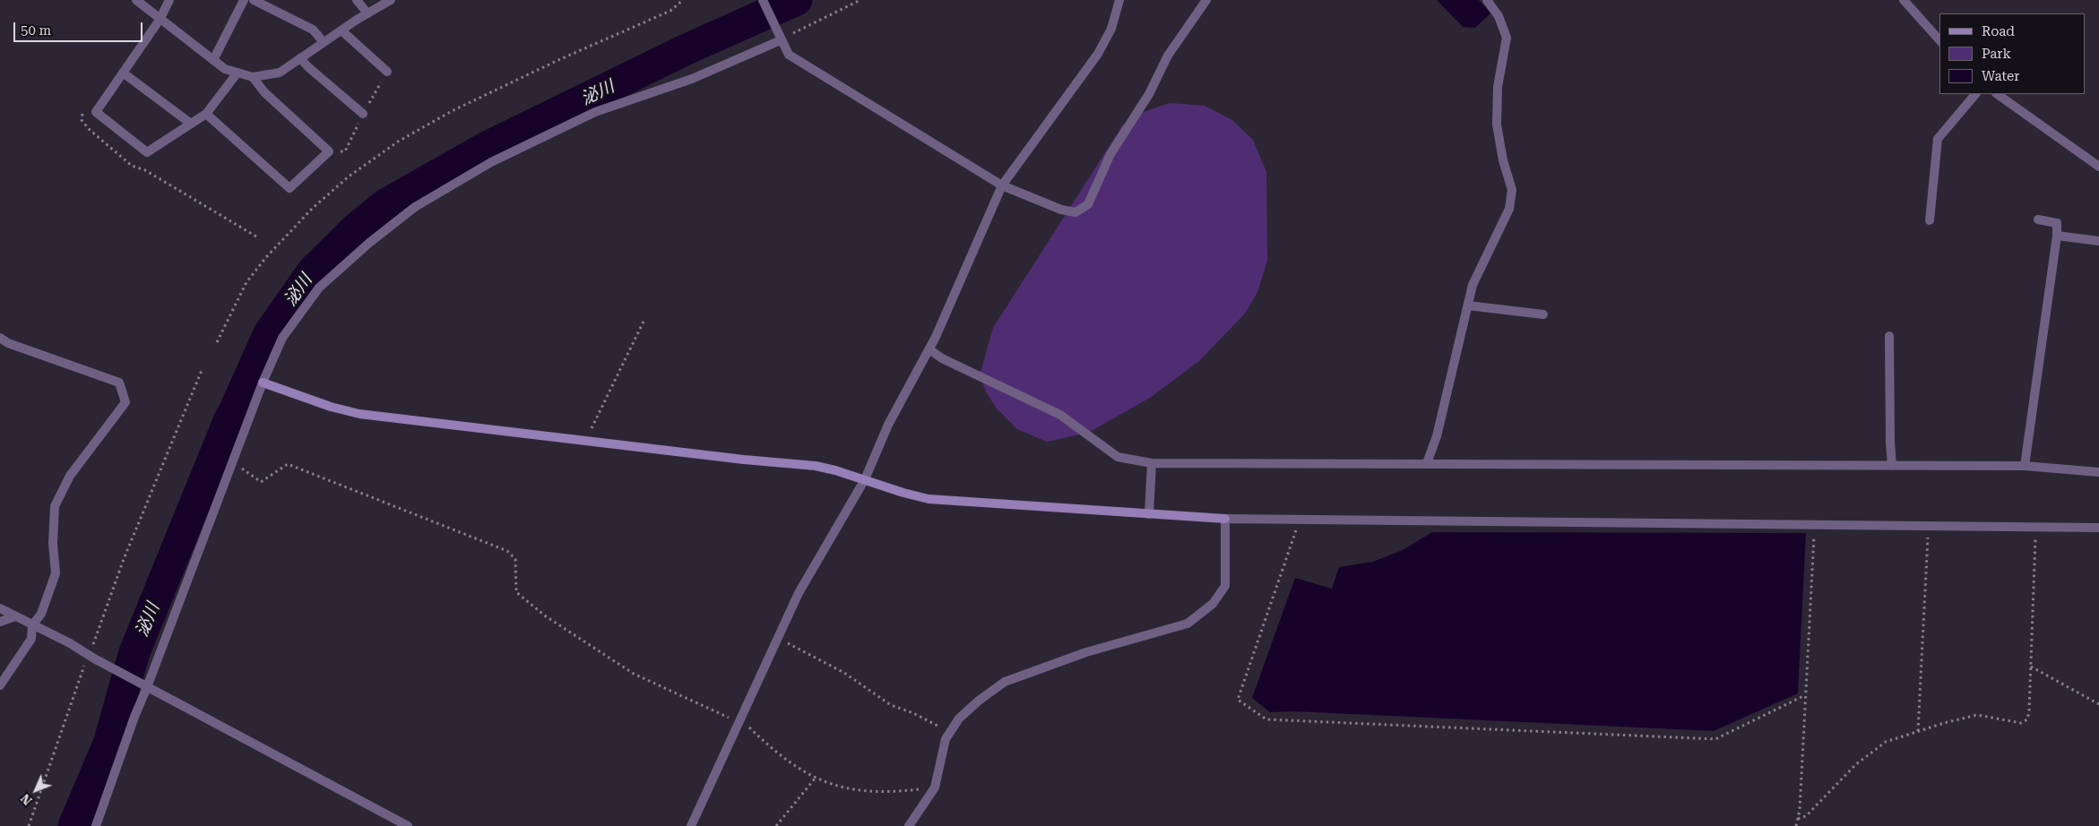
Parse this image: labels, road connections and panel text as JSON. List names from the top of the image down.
{
  "water": ["泌川"],
  "legend": ["Road", "Park", "Water"],
  "scale_bar": "50 m",
  "north": "bottom left"
}
